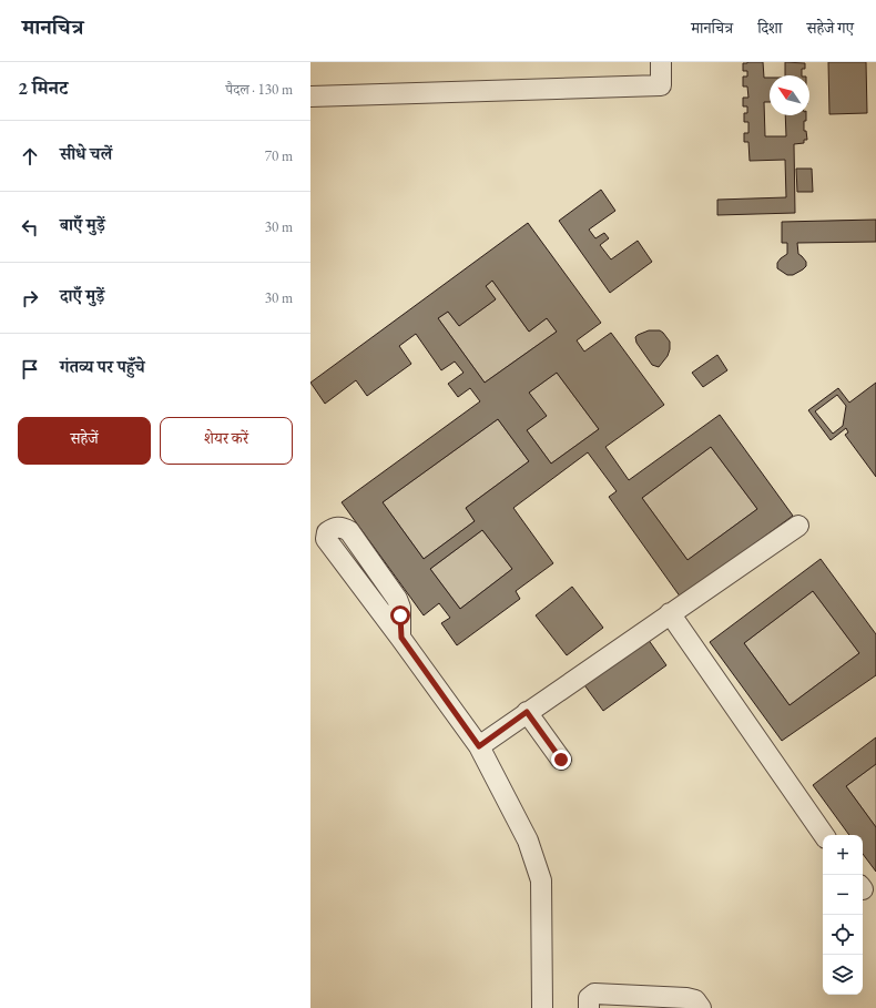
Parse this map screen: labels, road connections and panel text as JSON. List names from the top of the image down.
{
  "north": "top left",
  "page": {
    "header": "मानचित्र",
    "nav": ["मानचित्र", "दिशा", "सहेजे गए"],
    "heading": ["2 मिनट", "पैदल · 130 m"],
    "list": [
      ["सीधे चलें", "70 m"],
      ["बाएँ मुड़ें", "30 m"],
      ["दाएँ मुड़ें", "30 m"],
      "गंतव्य पर पहुँचे"
    ],
    "buttons": ["सहेजें", "शेयर करें"],
    "map_buttons": ["+", "−"]
  }
}
